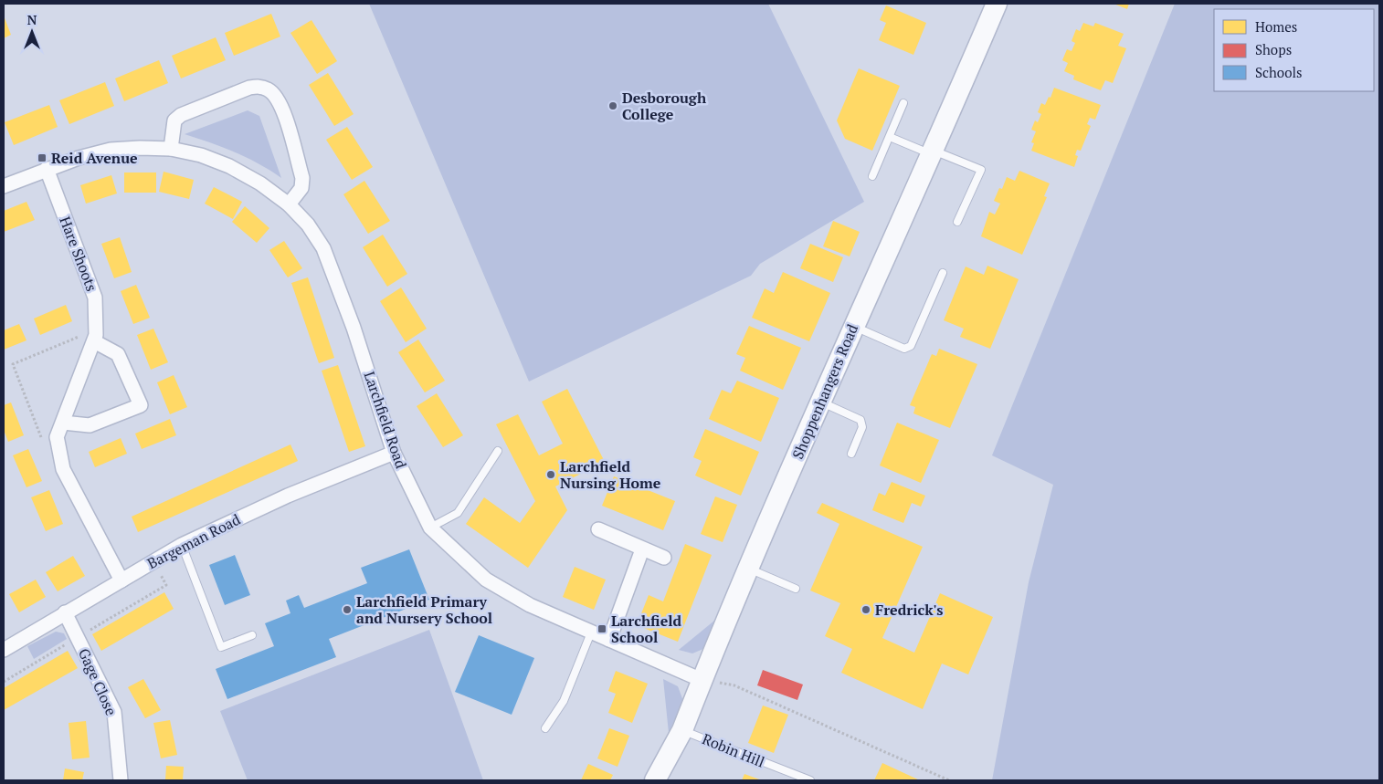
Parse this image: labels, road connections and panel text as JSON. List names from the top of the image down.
{
  "streets": {
    "street": [
      "Hare Shoots",
      "Shoppenhangers Road",
      "Larchfield Road",
      "Bargeman Road",
      "Gage Close"
    ],
    "lane": ["Robin Hill"]
  },
  "crossings": [
    ["Hare Shoots", "Larchfield Road"],
    ["Hare Shoots", "Bargeman Road"],
    ["Shoppenhangers Road", "Larchfield Road"],
    ["Shoppenhangers Road", "Robin Hill"],
    ["Larchfield Road", "Bargeman Road"],
    ["Bargeman Road", "Gage Close"]
  ],
  "places": {
    "other": [
      "Desborough College",
      "Larchfield Nursing Home",
      "Larchfield Primary and Nursery School",
      "Fredrick's"
    ],
    "transit": ["Reid Avenue", "Larchfield School"]
  },
  "legend": ["Homes", "Shops", "Schools"],
  "north": "top"
}
